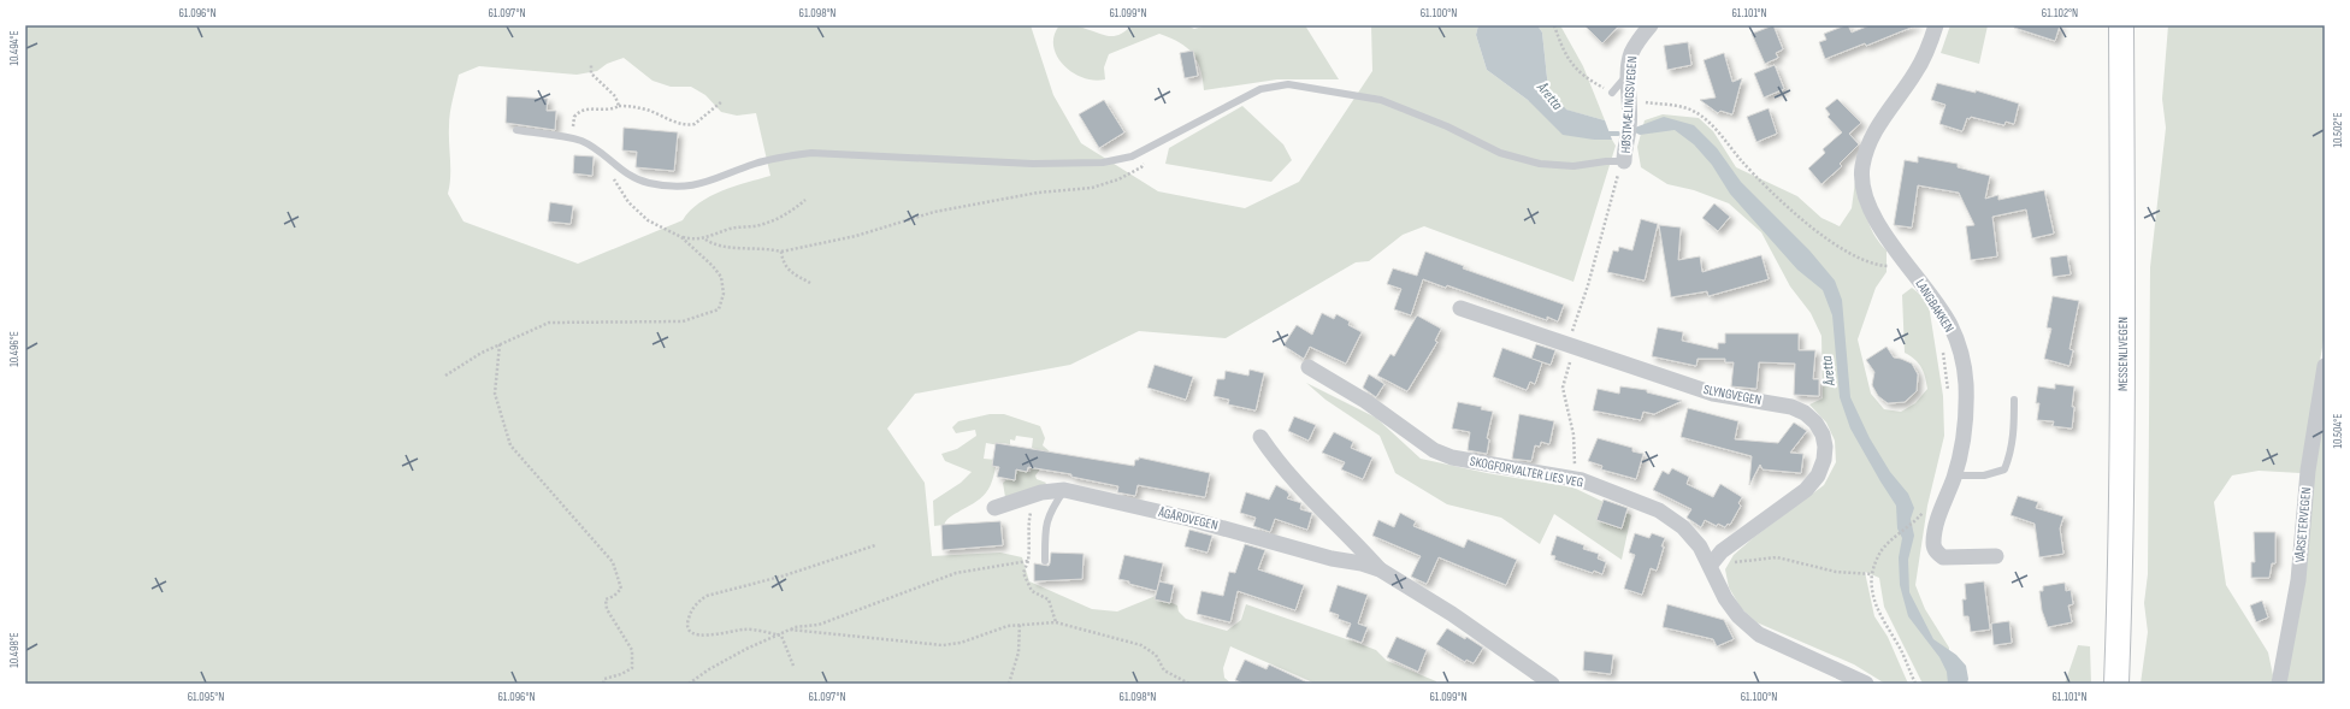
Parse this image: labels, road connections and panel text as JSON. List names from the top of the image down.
{
  "streets": {
    "main road": ["MESSENLIVEGEN"],
    "street": [
      "HØSTMÆLINGSVEGEN",
      "LANGBAKKEN",
      "SLYNGVEGEN",
      "SKOGFORVALTER LIES VEG",
      "ÅGÅRDVEGEN",
      "VÅRSETERVEGEN"
    ]
  },
  "crossings": [
    ["SLYNGVEGEN", "SKOGFORVALTER LIES VEG"]
  ],
  "water": ["Åretta"],
  "coordinates": [
    "61.096°N",
    "61.097°N",
    "61.098°N",
    "61.099°N",
    "61.100°N",
    "61.101°N",
    "61.102°N",
    "10.494°E",
    "10.502°E",
    "10.496°E",
    "10.504°E",
    "10.498°E",
    "61.095°N"
  ]
}
